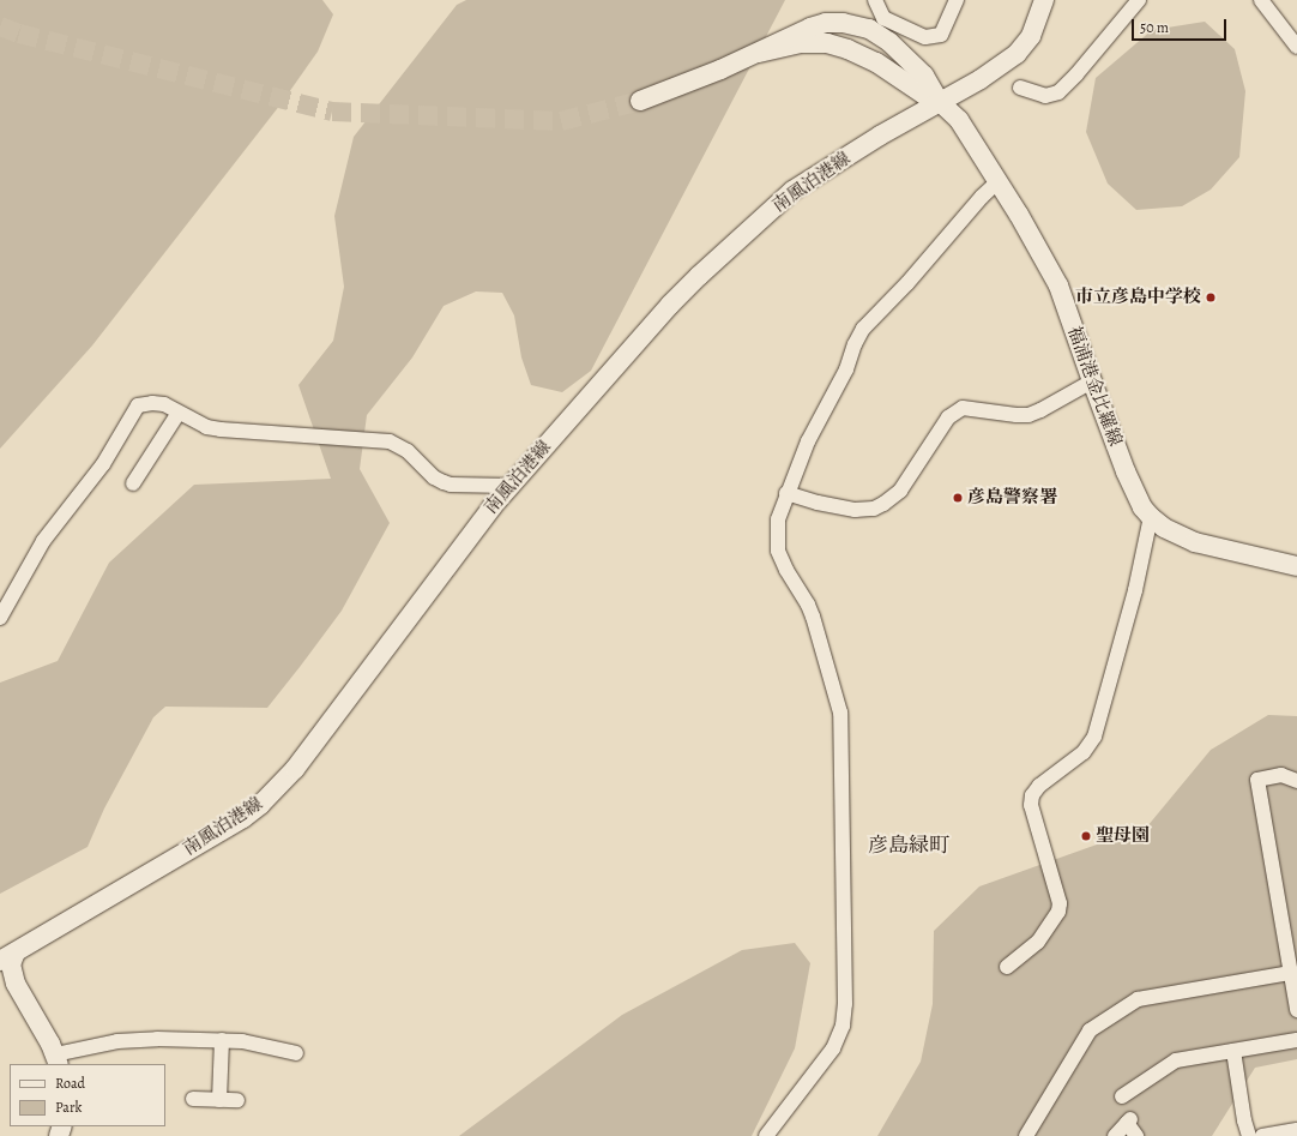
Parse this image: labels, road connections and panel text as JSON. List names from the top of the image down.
{
  "streets": {
    "main road": ["南風泊港線", "福浦港金比羅線"]
  },
  "crossings": [
    ["南風泊港線", "福浦港金比羅線"]
  ],
  "districts": ["彦島緑町"],
  "places": ["市立彦島中学校", "彦島警察署", "聖母園"],
  "legend": ["Road", "Park"],
  "scale_bar": "50 m"
}
